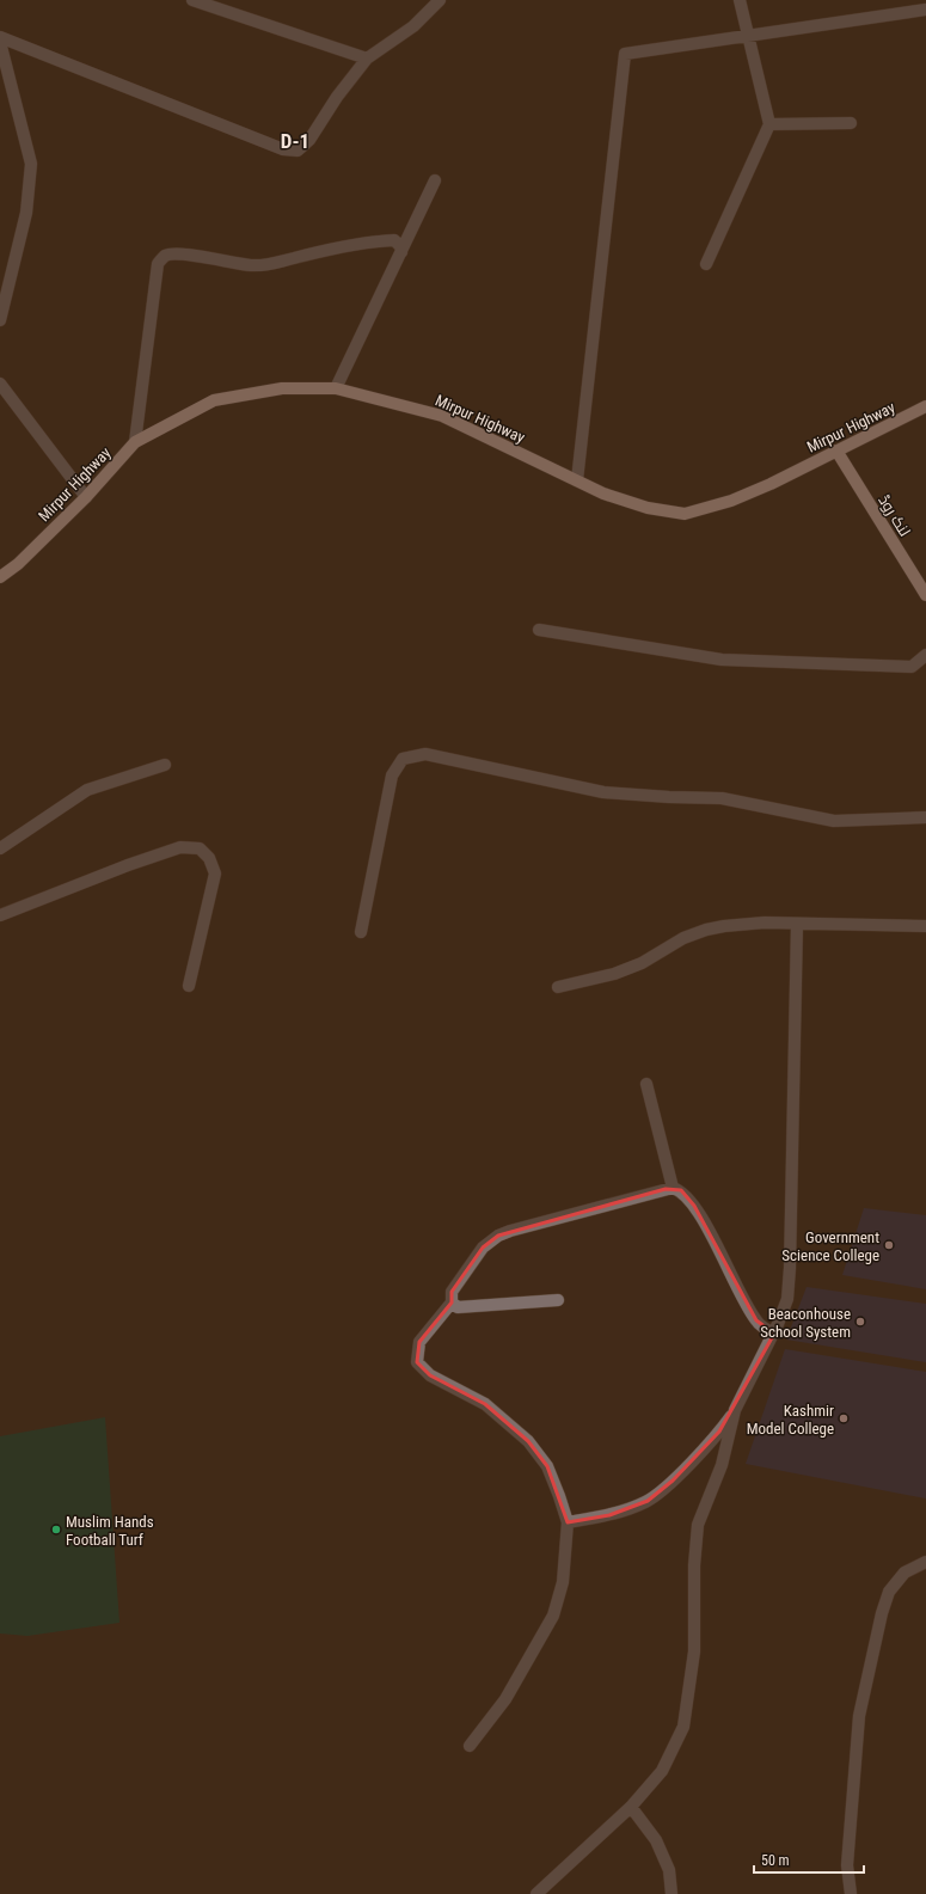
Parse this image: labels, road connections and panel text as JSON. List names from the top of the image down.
{
  "streets": {
    "main road": ["Mirpur Highway", "لنک روڈ"]
  },
  "crossings": [
    ["Mirpur Highway", "لنک روڈ"]
  ],
  "districts": ["D-1"],
  "places": [
    "Government Science College",
    "Beaconhouse School System",
    "Kashmir Model College",
    "Muslim Hands Football Turf"
  ],
  "scale_bar": "50 m"
}
